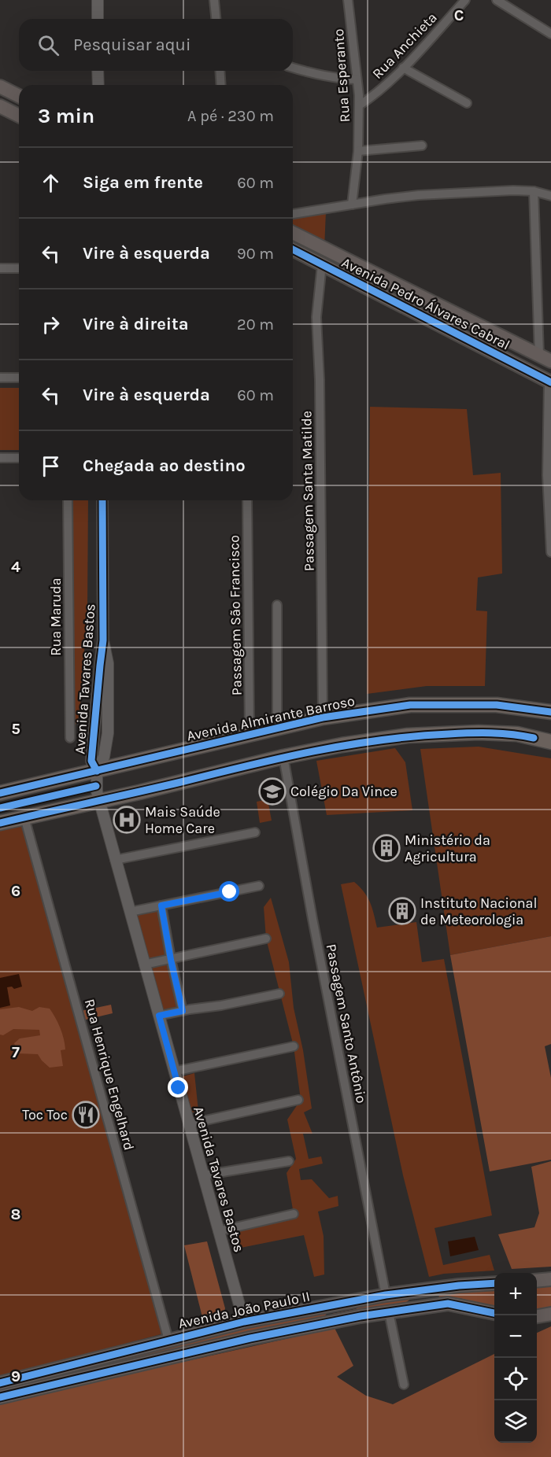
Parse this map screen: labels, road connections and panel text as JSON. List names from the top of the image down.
{
  "streets": {
    "highway": ["Avenida Almirante Barroso"],
    "main road": ["Avenida Pedro Álvares Cabral", "Avenida Tavares Bastos", "Avenida João Paulo II"],
    "street": [
      "Rua Anchieta",
      "Rua Esperanto",
      "Passagem Santa Matilde",
      "Passagem São Francisco",
      "Rua Maruda",
      "Passagem Santo Antônio",
      "Rua Henrique Engelhard"
    ]
  },
  "crossings": [
    ["Rua Anchieta", "Rua Esperanto"],
    ["Avenida Pedro Álvares Cabral", "Passagem Santa Matilde"],
    ["Passagem Santa Matilde", "Avenida Almirante Barroso"],
    ["Passagem São Francisco", "Avenida Almirante Barroso"],
    ["Avenida Tavares Bastos", "Avenida Almirante Barroso"],
    ["Avenida Tavares Bastos", "Avenida João Paulo II"],
    ["Passagem Santo Antônio", "Avenida João Paulo II"],
    ["Rua Henrique Engelhard", "Avenida João Paulo II"]
  ],
  "places": {
    "school or university": ["Colégio Da Vince"],
    "hospital": ["Mais Saúde Home Care"],
    "building": ["Ministério da Agricultura", "Instituto Nacional de Meteorologia"],
    "restaurant": ["Toc Toc"]
  },
  "page": {
    "search": "Pesquisar aqui",
    "heading": ["3 min", "A pé · 230 m"],
    "list": [
      ["Siga em frente", "60 m"],
      ["Vire à esquerda", "90 m"],
      ["Vire à direita", "20 m"],
      ["Vire à esquerda", "60 m"],
      "Chegada ao destino"
    ],
    "map_buttons": ["+", "−"]
  },
  "grid": {
    "columns": ["C"],
    "rows": [
      "4",
      "5",
      "6",
      "7",
      "8",
      "9"
    ]
  }
}
